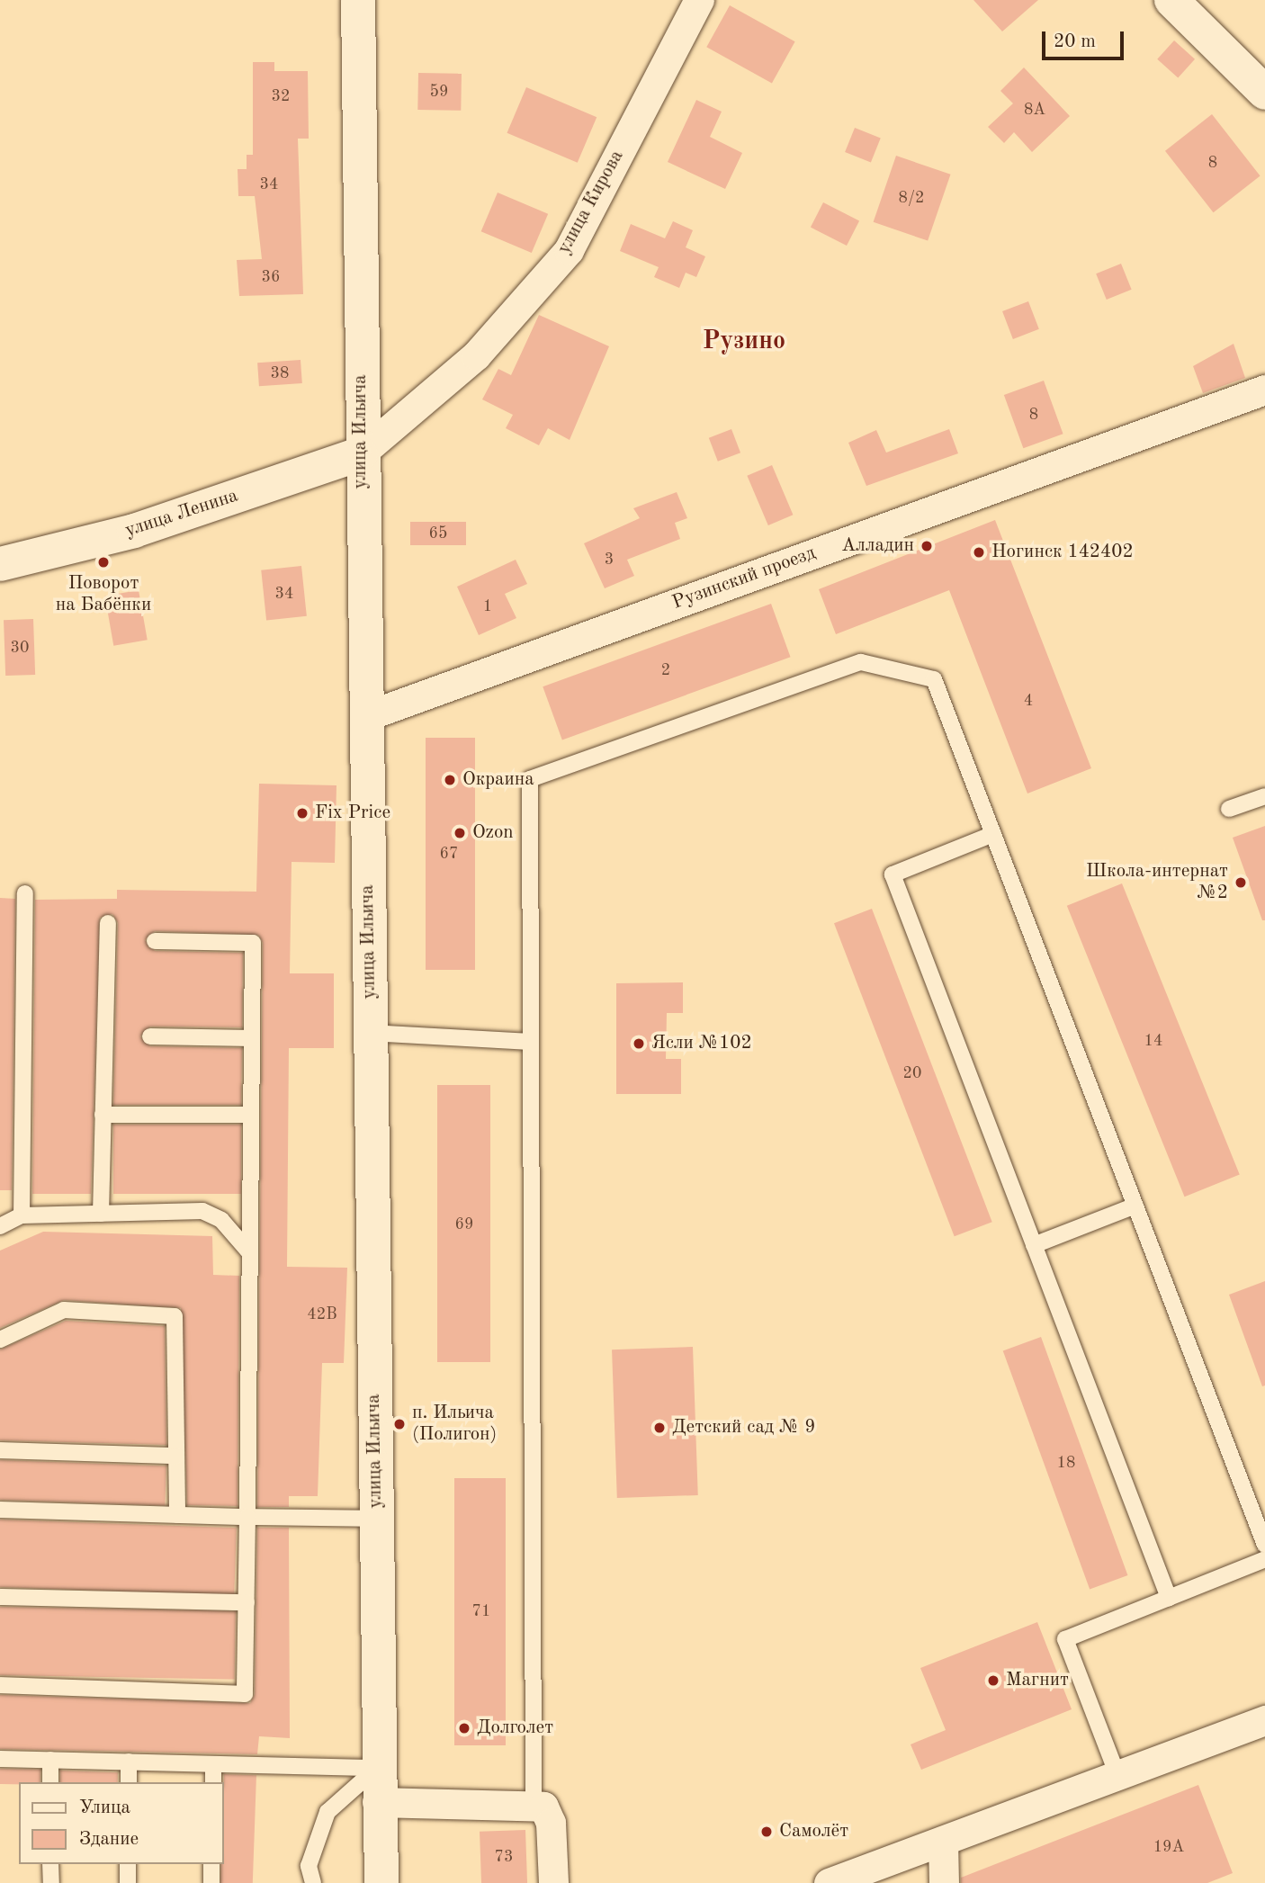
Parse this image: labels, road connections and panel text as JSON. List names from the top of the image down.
{
  "streets": {
    "main road": ["улица Ильича", "улица Ленина"],
    "street": ["улица Кирова", "Рузинский проезд"]
  },
  "crossings": [
    ["улица Кирова", "улица Ильича"],
    ["улица Кирова", "улица Ленина"],
    ["улица Ильича", "улица Ленина"],
    ["улица Ильича", "Рузинский проезд"]
  ],
  "districts": ["Рузино"],
  "places": [
    "Алладин",
    "Ногинск 142402",
    "Поворот на Бабёнки",
    "Окраина",
    "Fix Price",
    "Ozon",
    "Школа-интернат №2",
    "Ясли №102",
    "п. Ильича (Полигон)",
    "Детский сад № 9",
    "Магнит",
    "Долголет",
    "Самолёт"
  ],
  "house_numbers": [
    "59",
    "32",
    "8А",
    "8",
    "34",
    "8/2",
    "36",
    "38",
    "8",
    "65",
    "3",
    "34",
    "1",
    "30",
    "2",
    "4",
    "67",
    "14",
    "20",
    "69",
    "42В",
    "18",
    "71",
    "19А",
    "73"
  ],
  "legend": ["Улица", "Здание"],
  "scale_bar": "20 m"
}
